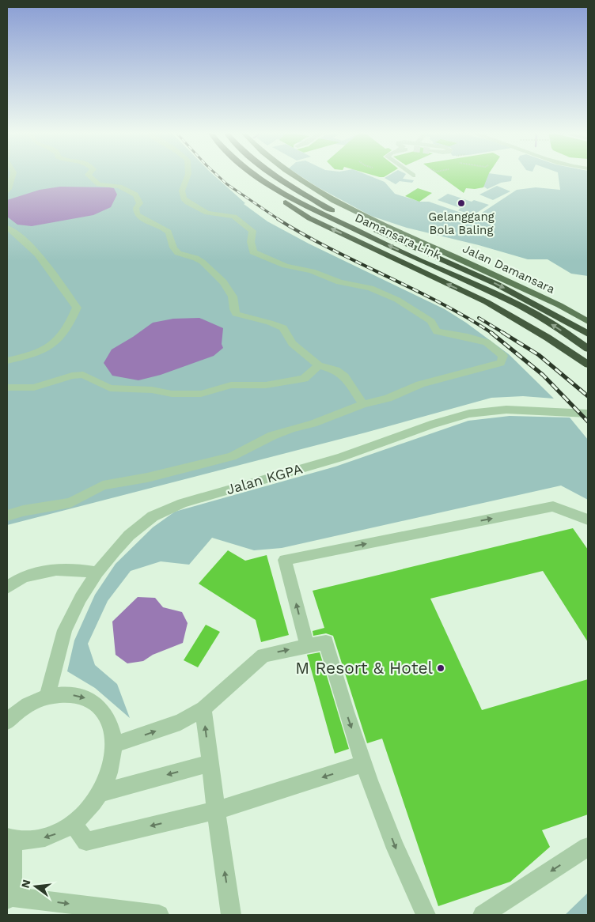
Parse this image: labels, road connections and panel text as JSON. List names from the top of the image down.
{
  "streets": {
    "highway": ["Damansara Link"],
    "main road": ["Jalan Damansara"],
    "street": ["Jalan KGPA"]
  },
  "places": ["Gelanggang Bola Baling", "M Resort & Hotel"],
  "north": "left"
}
